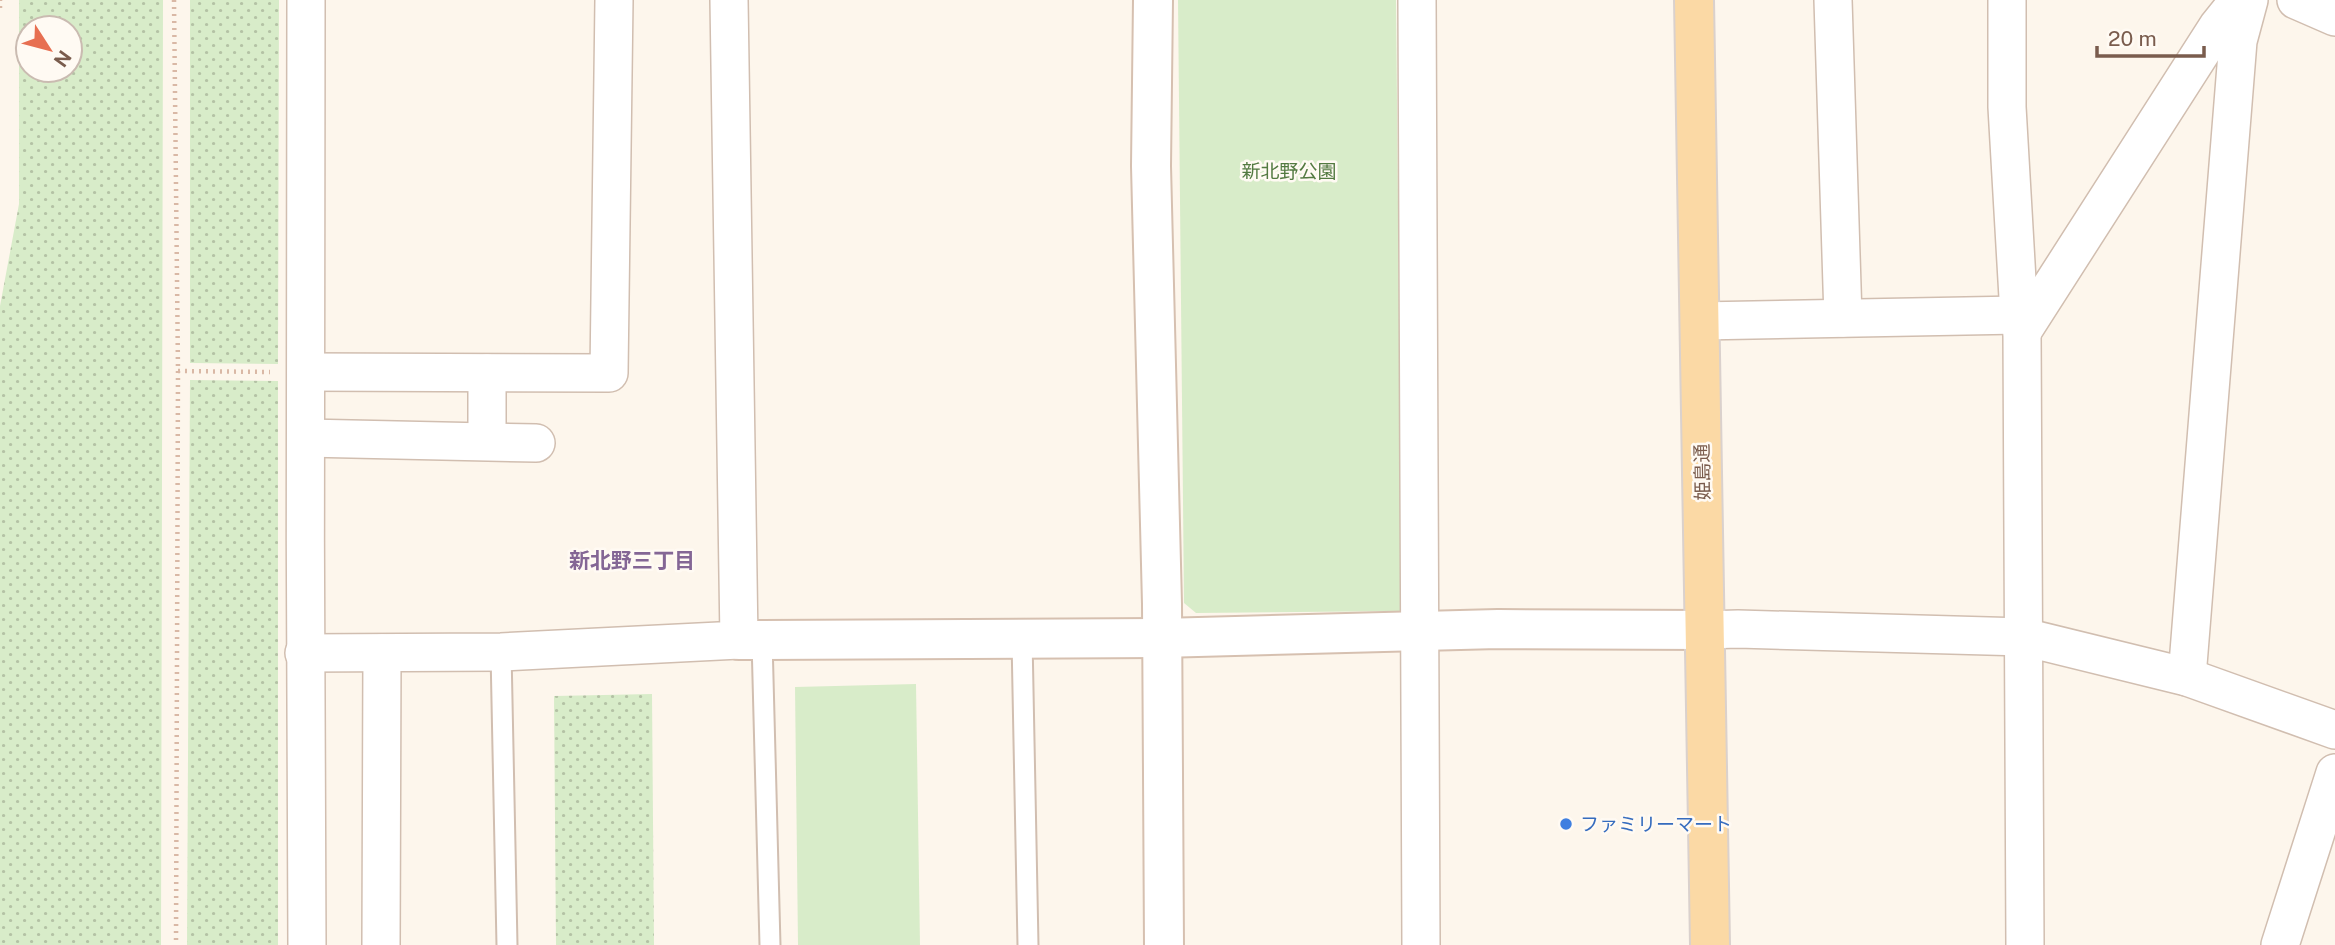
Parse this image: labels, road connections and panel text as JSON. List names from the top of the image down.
{
  "streets": {
    "main road": ["姫島通"]
  },
  "districts": ["新北野三丁目"],
  "parks": ["新北野公園"],
  "places": ["ファミリーマート"],
  "scale_bar": "20 m",
  "north": "bottom right"
}
